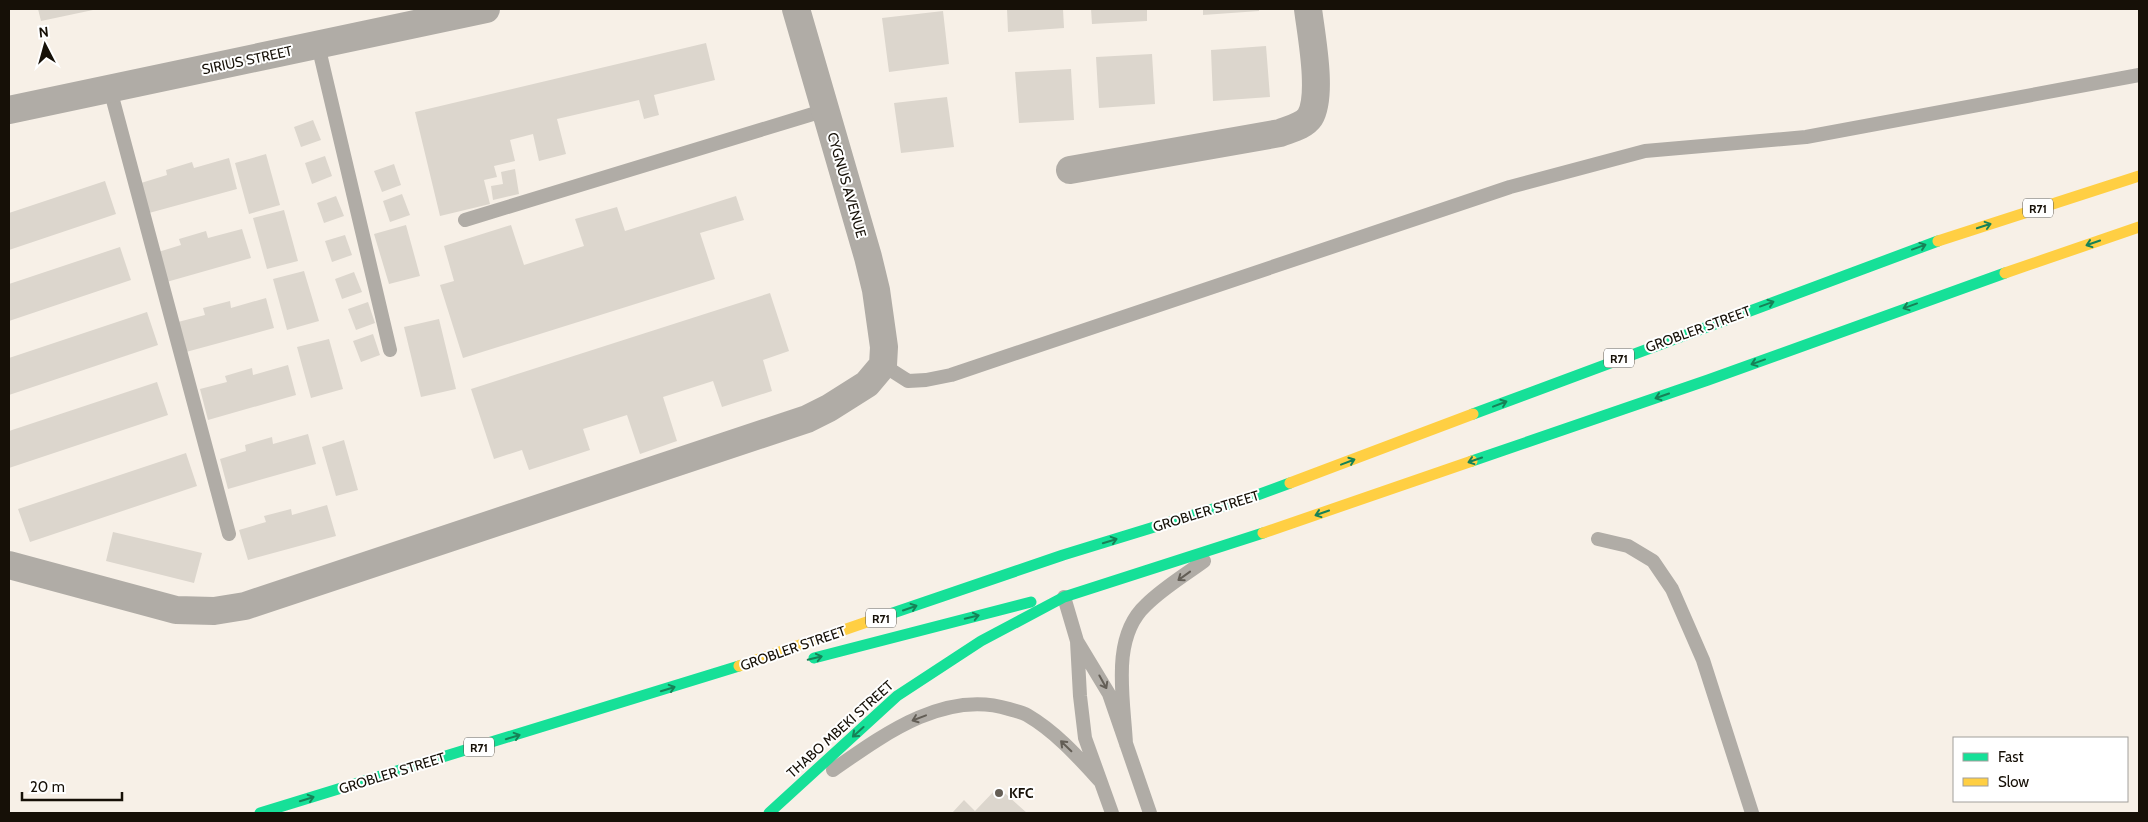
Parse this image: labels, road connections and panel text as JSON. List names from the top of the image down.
{
  "streets": {
    "main road": ["R71", "GROBLER STREET", "THABO MBEKI STREET"],
    "street": ["SIRIUS STREET", "CYGNUS AVENUE"]
  },
  "places": ["KFC"],
  "legend": ["Fast", "Slow"],
  "scale_bar": "20 m",
  "north": "top"
}
